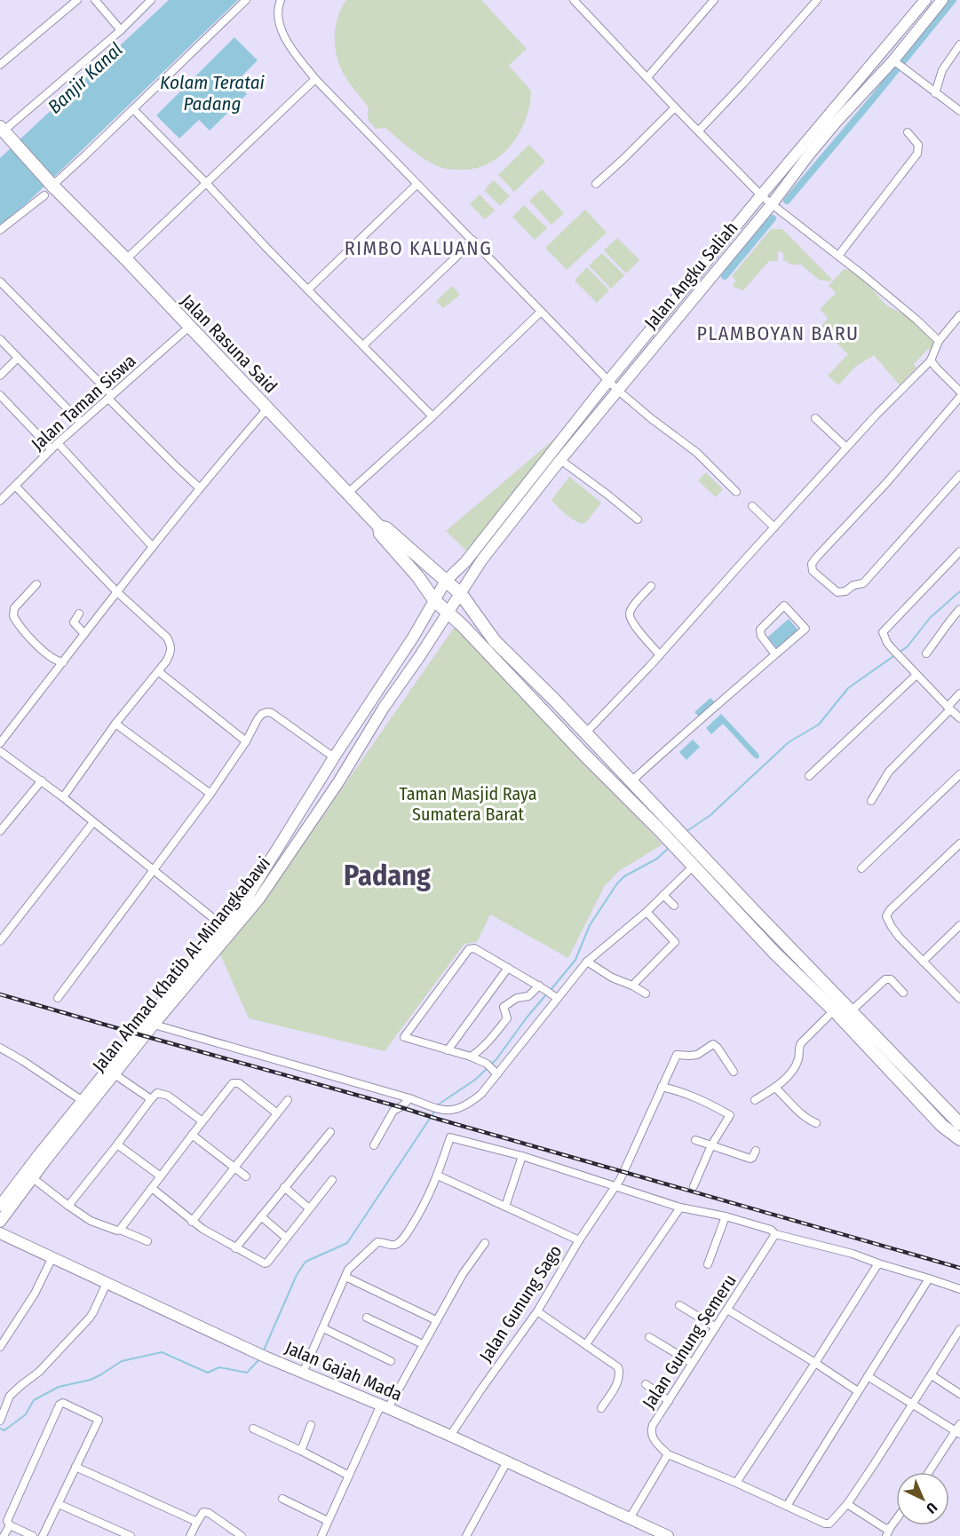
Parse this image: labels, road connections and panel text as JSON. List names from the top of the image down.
{
  "streets": {
    "main road": [
      "Jalan Angku Saliah",
      "Jalan Rasuna Said",
      "Jalan Ahmad Khatib Al-Minangkabawi",
      "Jalan Gajah Mada"
    ],
    "street": ["Jalan Taman Siswa", "Jalan Gunung Sago", "Jalan Gunung Semeru"]
  },
  "crossings": [
    ["Jalan Angku Saliah", "Jalan Ahmad Khatib Al-Minangkabawi"],
    ["Jalan Rasuna Said", "Jalan Taman Siswa"],
    ["Jalan Ahmad Khatib Al-Minangkabawi", "Jalan Gajah Mada"],
    ["Jalan Gunung Sago", "Jalan Gajah Mada"]
  ],
  "districts": ["RIMBO KALUANG", "PLAMBOYAN BARU", "Padang"],
  "water": ["Banjir Kanal", "Kolam Teratai Padang"],
  "parks": ["Taman Masjid Raya Sumatera Barat"],
  "north": "bottom right"
}
